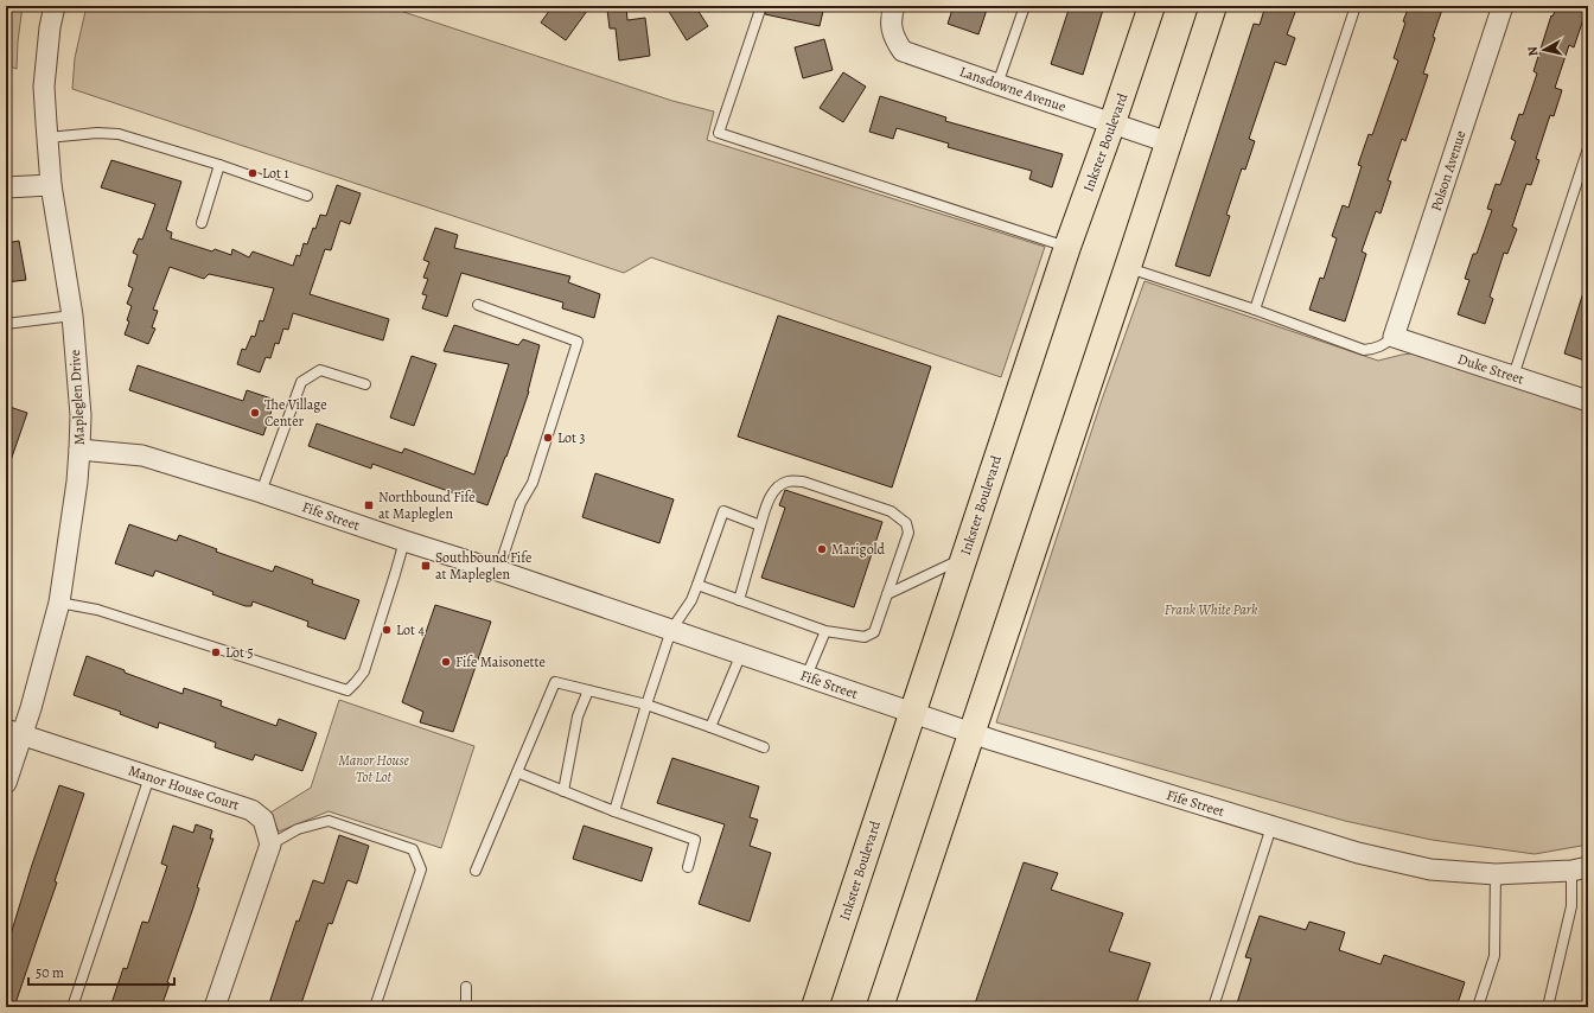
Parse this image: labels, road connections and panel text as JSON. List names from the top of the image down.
{
  "streets": {
    "main road": ["Inkster Boulevard"],
    "street": [
      "Lansdowne Avenue",
      "Polson Avenue",
      "Duke Street",
      "Mapleglen Drive",
      "Fife Street",
      "Manor House Court"
    ]
  },
  "crossings": [
    ["Lansdowne Avenue", "Inkster Boulevard"],
    ["Inkster Boulevard", "Fife Street"],
    ["Polson Avenue", "Duke Street"],
    ["Mapleglen Drive", "Fife Street"],
    ["Mapleglen Drive", "Manor House Court"]
  ],
  "parks": ["Frank White Park", "Manor House Tot Lot"],
  "places": {
    "other": [
      "Lot 1",
      "The Village Center",
      "Lot 3",
      "Marigold",
      "Lot 4",
      "Lot 5",
      "Fife Maisonette"
    ],
    "transit": ["Northbound Fife at Mapleglen", "Southbound Fife at Mapleglen"]
  },
  "scale_bar": "50 m",
  "north": "left"
}
